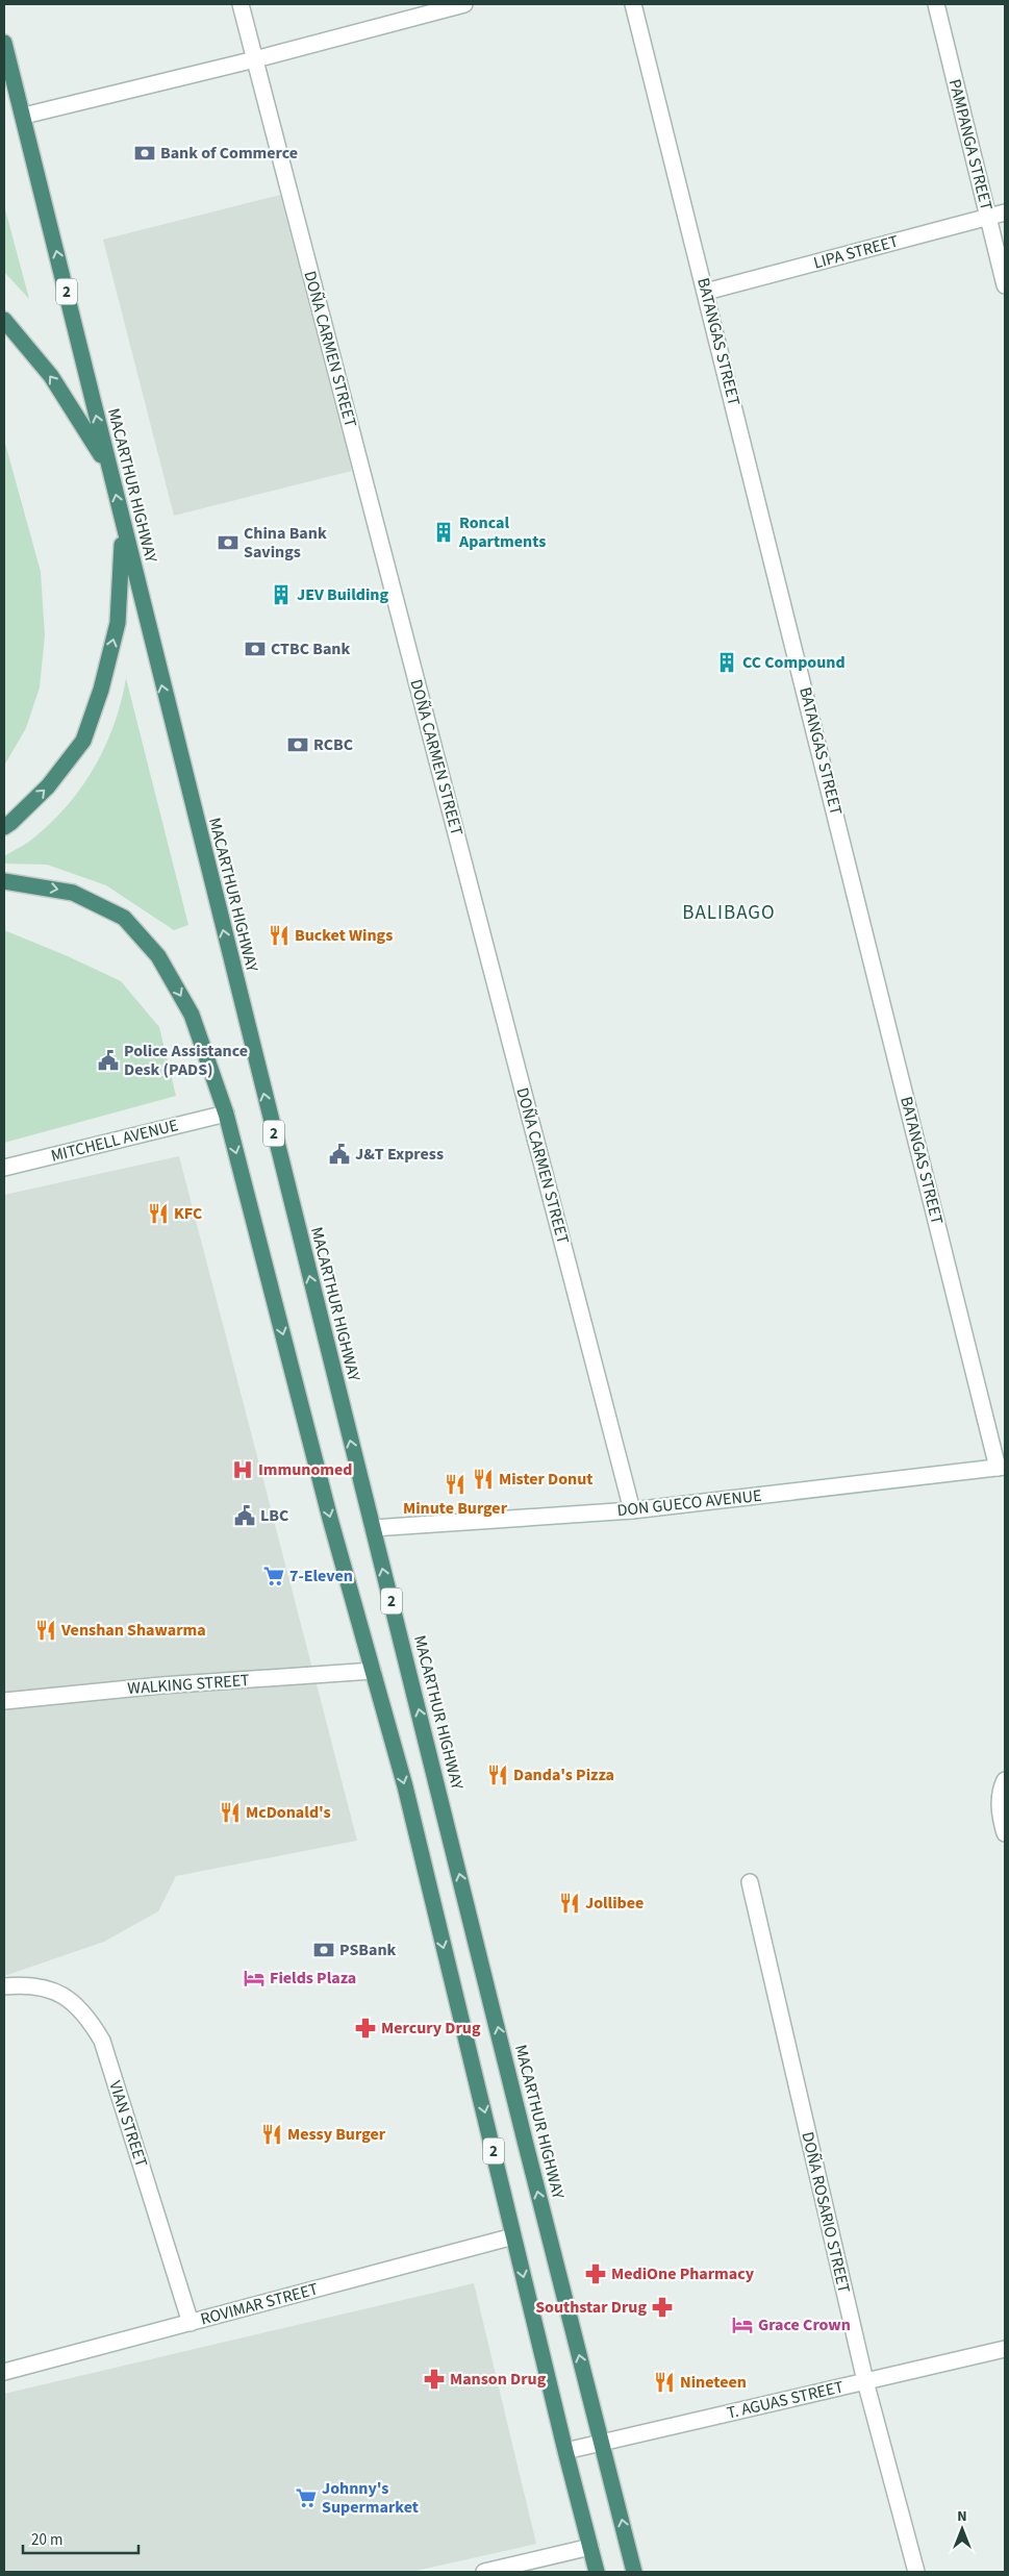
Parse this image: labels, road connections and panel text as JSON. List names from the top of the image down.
{
  "streets": {
    "highway": ["2", "MACARTHUR HIGHWAY"],
    "street": [
      "PAMPANGA STREET",
      "LIPA STREET",
      "BATANGAS STREET",
      "DOÑA CARMEN STREET",
      "MITCHELL AVENUE",
      "DON GUECO AVENUE",
      "WALKING STREET",
      "VIAN STREET",
      "DOÑA ROSARIO STREET",
      "ROVIMAR STREET",
      "T. AGUAS STREET"
    ]
  },
  "crossings": [
    ["PAMPANGA STREET", "LIPA STREET"],
    ["LIPA STREET", "BATANGAS STREET"],
    ["2", "MITCHELL AVENUE"],
    ["2", "WALKING STREET"],
    ["2", "ROVIMAR STREET"],
    ["2", "T. AGUAS STREET"],
    ["BATANGAS STREET", "DON GUECO AVENUE"],
    ["DOÑA CARMEN STREET", "DON GUECO AVENUE"],
    ["MACARTHUR HIGHWAY", "DON GUECO AVENUE"],
    ["MACARTHUR HIGHWAY", "T. AGUAS STREET"],
    ["VIAN STREET", "ROVIMAR STREET"],
    ["DOÑA ROSARIO STREET", "T. AGUAS STREET"]
  ],
  "districts": ["BALIBAGO"],
  "places": {
    "bank": [
      "Bank of Commerce",
      "China Bank Savings",
      "CTBC Bank",
      "RCBC",
      "PSBank"
    ],
    "building": ["Roncal Apartments", "JEV Building", "CC Compound"],
    "restaurant": [
      "Bucket Wings",
      "KFC",
      "Mister Donut",
      "Minute Burger",
      "Venshan Shawarma",
      "Danda's Pizza",
      "McDonald's",
      "Jollibee",
      "Messy Burger",
      "Nineteen"
    ],
    "public building": ["Police Assistance Desk (PADS)", "J&T Express", "LBC"],
    "hospital": ["Immunomed"],
    "supermarket": ["7-Eleven", "Johnny's Supermarket"],
    "hotel": ["Fields Plaza", "Grace Crown"],
    "pharmacy": [
      "Mercury Drug",
      "MediOne Pharmacy",
      "Southstar Drug",
      "Manson Drug"
    ]
  },
  "scale_bar": "20 m",
  "north": "top"
}
